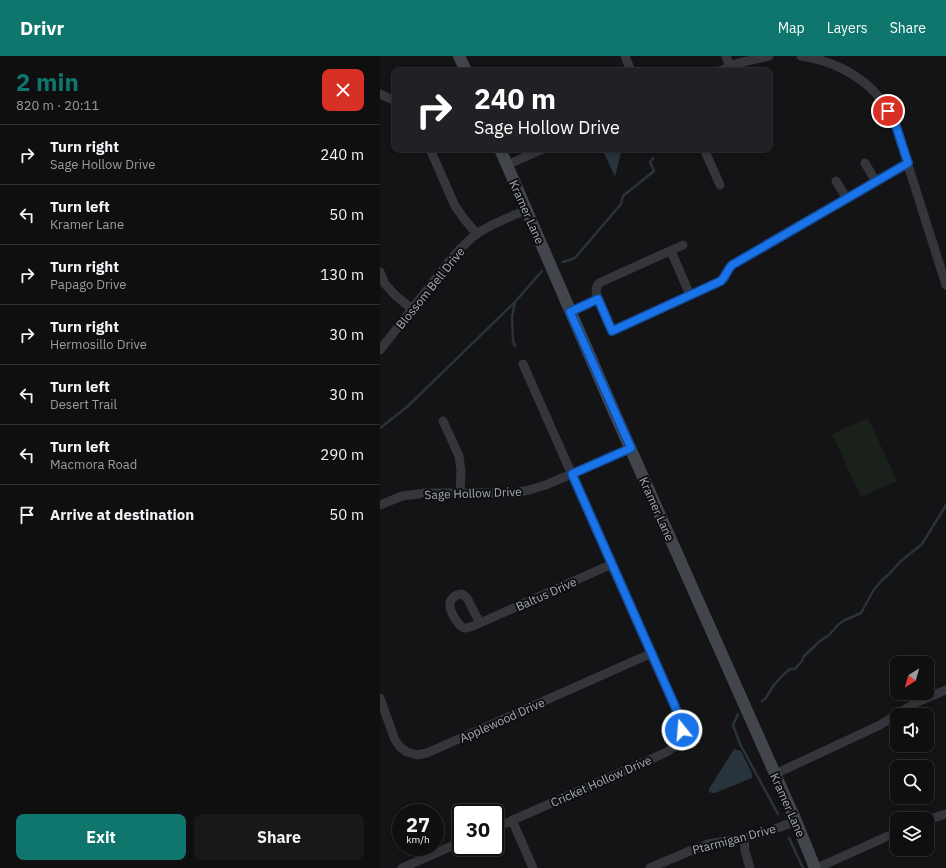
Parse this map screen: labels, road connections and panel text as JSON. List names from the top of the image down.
{
  "streets": {
    "street": [
      "Kramer Lane",
      "Blossom Bell Drive",
      "Sage Hollow Drive",
      "Baltus Drive",
      "Applewood Drive",
      "Cricket Hollow Drive",
      "Ptarmigan Drive"
    ]
  },
  "crossings": [
    ["Kramer Lane", "Blossom Bell Drive"],
    ["Kramer Lane", "Sage Hollow Drive"],
    ["Kramer Lane", "Ptarmigan Drive"],
    ["Sage Hollow Drive", "Cricket Hollow Drive"],
    ["Baltus Drive", "Cricket Hollow Drive"],
    ["Applewood Drive", "Cricket Hollow Drive"]
  ],
  "north": "bottom left",
  "page": {
    "header": "Drivr",
    "nav": ["Map", "Layers", "Share"],
    "heading": ["2 min", "820 m · 20:11"],
    "turn": ["240 m", "Sage Hollow Drive"],
    "list": [
      {
        "name": "Turn right",
        "note": "Sage Hollow Drive",
        "value": "240 m"
      },
      {
        "name": "Turn left",
        "note": "Kramer Lane",
        "value": "50 m"
      },
      {
        "name": "Turn right",
        "note": "Papago Drive",
        "value": "130 m"
      },
      {
        "name": "Turn right",
        "note": "Hermosillo Drive",
        "value": "30 m"
      },
      {
        "name": "Turn left",
        "note": "Desert Trail",
        "value": "30 m"
      },
      {
        "name": "Turn left",
        "note": "Macmora Road",
        "value": "290 m"
      },
      {
        "name": "Arrive at destination",
        "value": "50 m"
      }
    ],
    "speed": "27 km/h",
    "limit": "30",
    "buttons": ["Exit", "Share"]
  }
}
